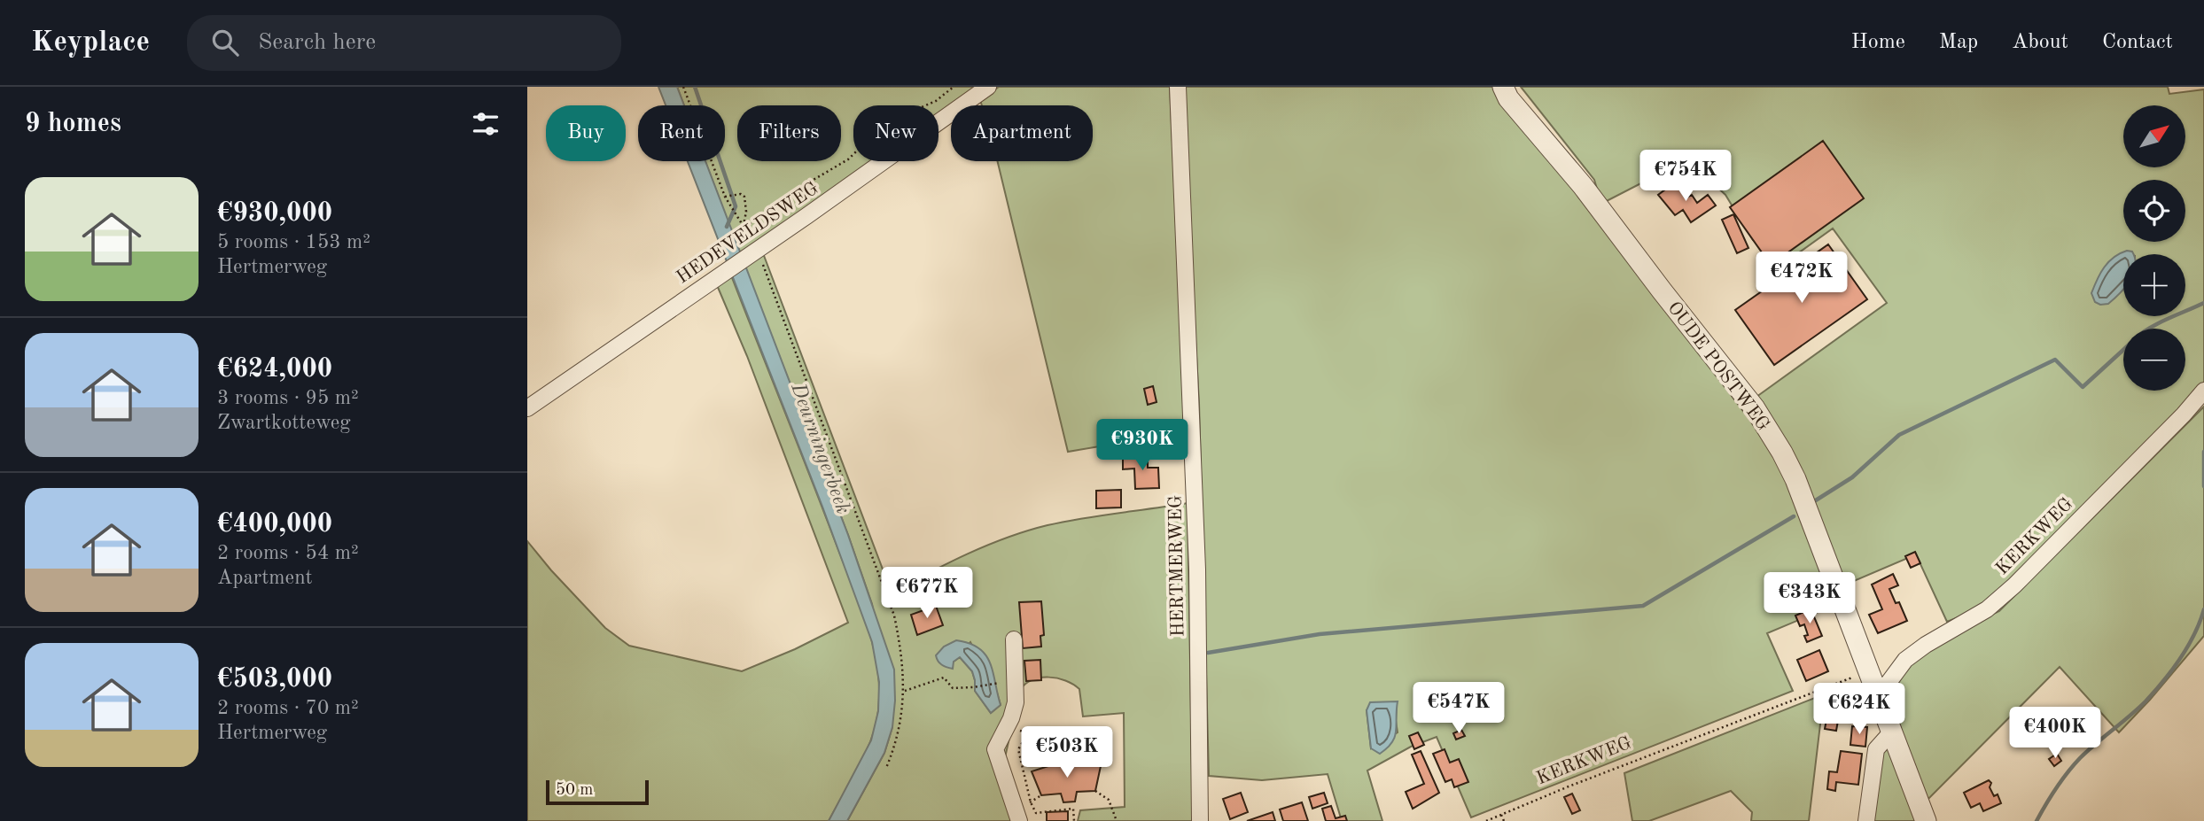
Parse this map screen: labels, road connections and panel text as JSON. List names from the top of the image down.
{
  "streets": {
    "street": [
      "HEDEVELDSWEG",
      "OUDE POSTWEG",
      "KERKWEG",
      "HERTMERWEG"
    ]
  },
  "crossings": [
    ["OUDE POSTWEG", "KERKWEG"]
  ],
  "water": ["Deurningerbeek"],
  "scale_bar": "50 m",
  "north": "top right",
  "page": {
    "header": "Keyplace",
    "search": "Search here",
    "nav": [
      "Home",
      "Map",
      "About",
      "Contact"
    ],
    "heading": "9 homes",
    "map_buttons": ["+", "−"],
    "chip": [
      "Buy",
      "Rent",
      "Filters",
      "New",
      "Apartment"
    ],
    "price": [
      "€754K",
      "€472K",
      "€930K",
      "€677K",
      "€343K",
      "€547K",
      "€624K",
      "€400K",
      "€503K"
    ],
    "list": [
      {
        "name": "€930,000",
        "note": "5 rooms · 153 m² · Hertmerweg"
      },
      {
        "name": "€624,000",
        "note": "3 rooms · 95 m² · Zwartkotteweg"
      },
      {
        "name": "€400,000",
        "note": "2 rooms · 54 m² · Apartment"
      },
      {
        "name": "€503,000",
        "note": "2 rooms · 70 m² · Hertmerweg"
      }
    ],
    "scale": "50 m"
  }
}
